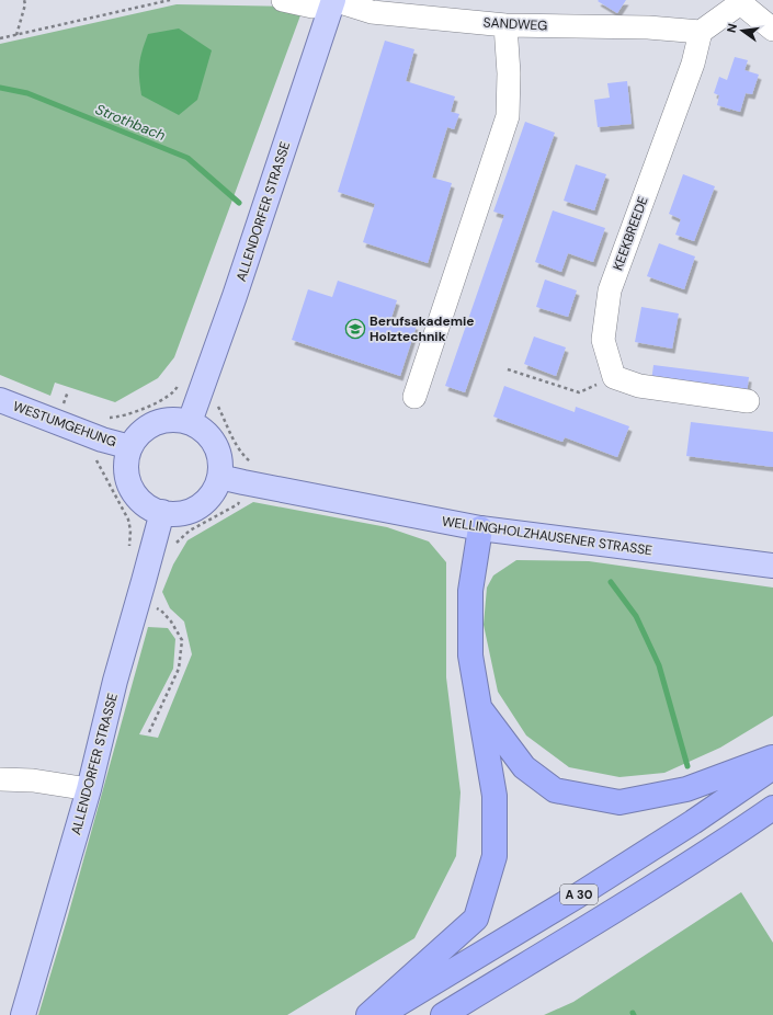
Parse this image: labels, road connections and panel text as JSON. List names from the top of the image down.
{
  "streets": {
    "highway": ["A 30"],
    "main road": ["ALLENDORFER STRASSE", "WESTUMGEHUNG", "WELLINGHOLZHAUSENER STRASSE"],
    "street": ["SANDWEG", "KEEKBREEDE"]
  },
  "crossings": [
    ["SANDWEG", "ALLENDORFER STRASSE"],
    ["SANDWEG", "KEEKBREEDE"],
    ["ALLENDORFER STRASSE", "WESTUMGEHUNG"],
    ["ALLENDORFER STRASSE", "WELLINGHOLZHAUSENER STRASSE"],
    ["WESTUMGEHUNG", "WELLINGHOLZHAUSENER STRASSE"]
  ],
  "water": ["Strothbach"],
  "places": {
    "school or university": ["Berufsakademie Holztechnik"]
  },
  "north": "left"
}
